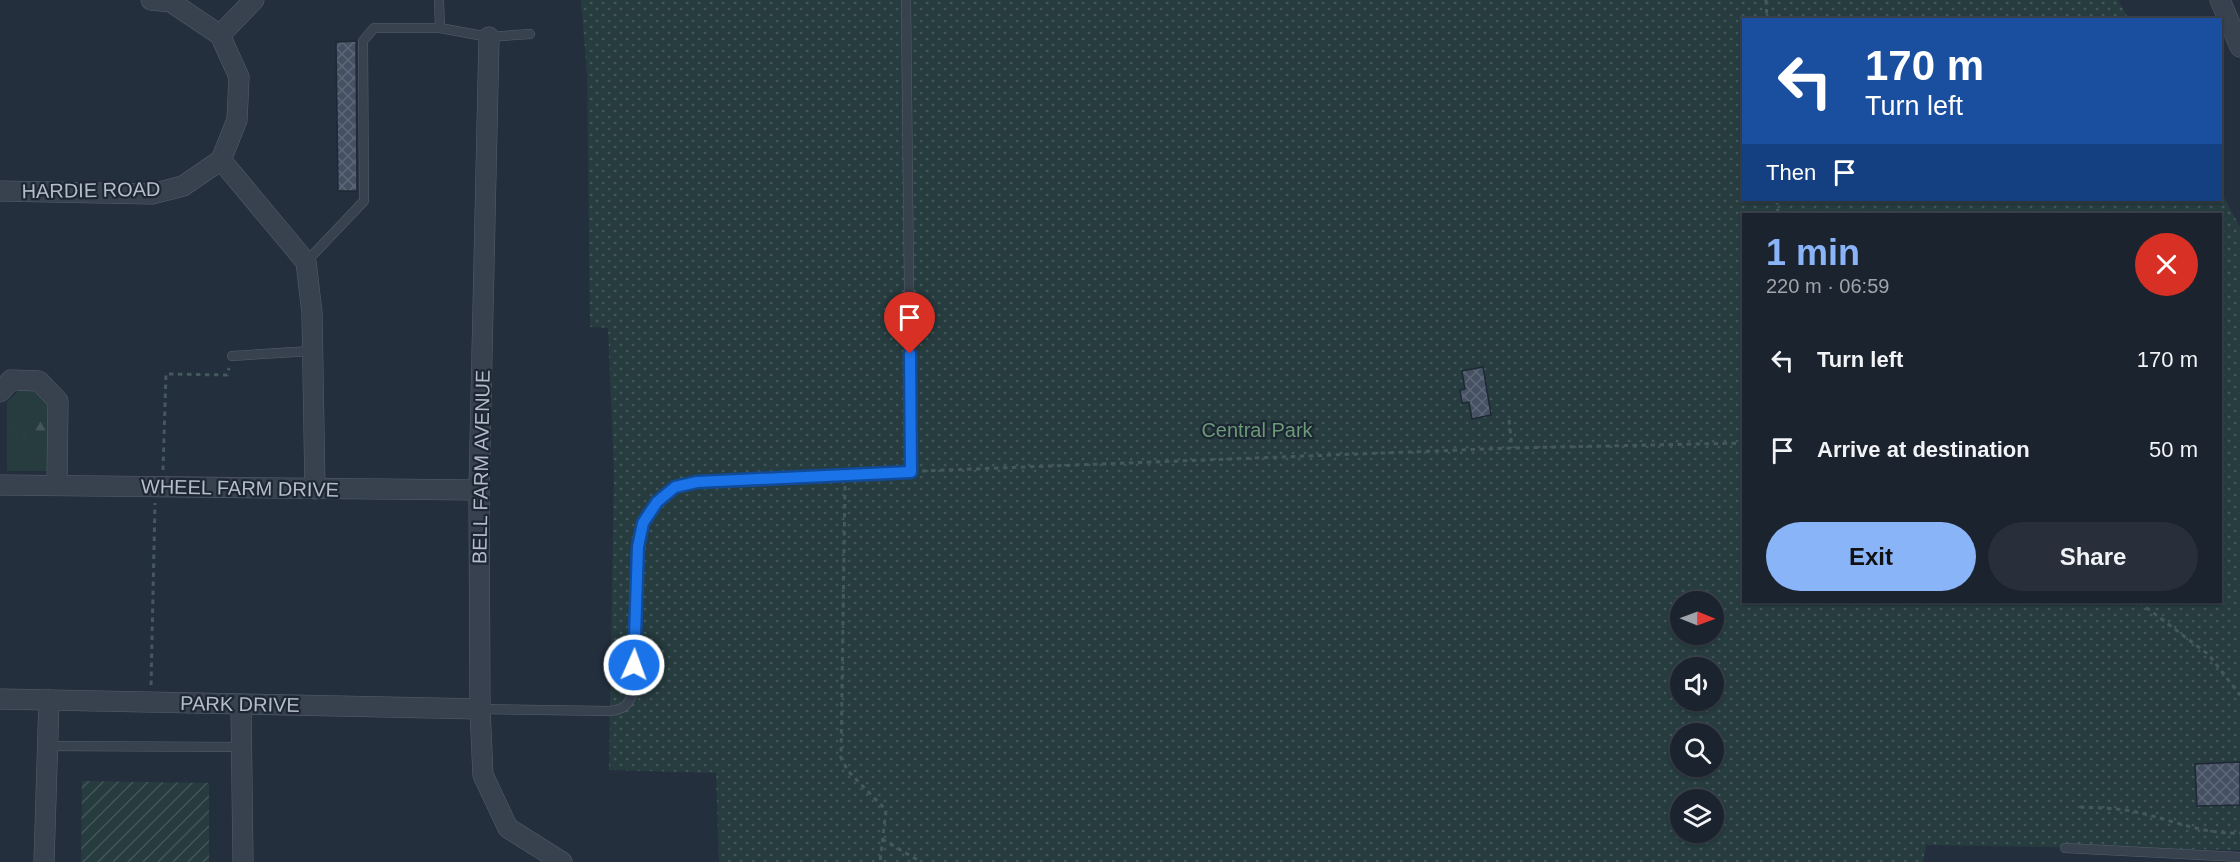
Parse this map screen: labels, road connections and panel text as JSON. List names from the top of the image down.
{
  "streets": {
    "street": [
      "HARDIE ROAD",
      "BELL FARM AVENUE",
      "WHEEL FARM DRIVE",
      "PARK DRIVE"
    ]
  },
  "crossings": [
    ["BELL FARM AVENUE", "WHEEL FARM DRIVE"],
    ["BELL FARM AVENUE", "PARK DRIVE"]
  ],
  "parks": ["Central Park"],
  "north": "right",
  "page": {
    "turn": ["170 m", "Turn left"],
    "then": "Then",
    "heading": ["1 min", "220 m · 06:59"],
    "list": [
      {
        "name": "Turn left",
        "value": "170 m"
      },
      {
        "name": "Arrive at destination",
        "value": "50 m"
      }
    ],
    "buttons": ["Exit", "Share"]
  }
}
